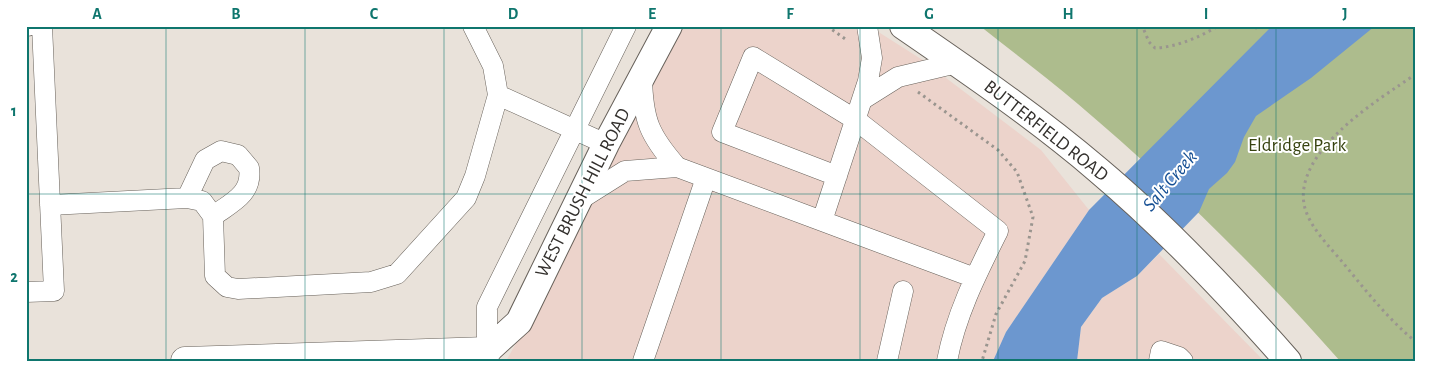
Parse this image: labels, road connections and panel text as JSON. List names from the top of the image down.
{
  "streets": {
    "main road": ["BUTTERFIELD ROAD", "WEST BRUSH HILL ROAD"]
  },
  "water": ["Salt Creek"],
  "parks": ["Eldridge Park"],
  "grid": {
    "columns": [
      "A",
      "B",
      "C",
      "D",
      "E",
      "F",
      "G",
      "H",
      "I",
      "J"
    ],
    "rows": ["1", "2"]
  }
}
